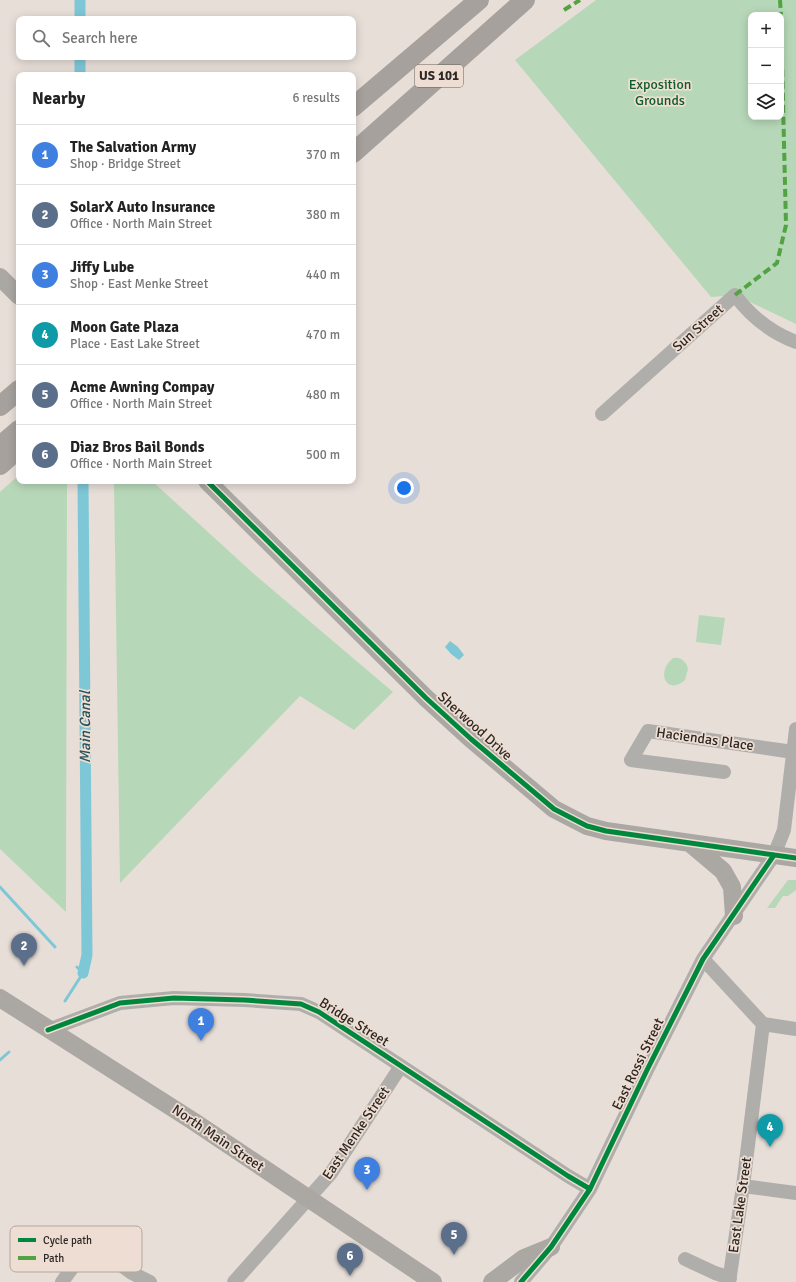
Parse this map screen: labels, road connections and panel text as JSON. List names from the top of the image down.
{
  "streets": {
    "highway": ["US 101"],
    "main road": ["Sherwood Drive", "North Main Street"],
    "street": [
      "Sun Street",
      "Haciendas Place",
      "Bridge Street",
      "East Rossi Street",
      "East Menke Street",
      "East Lake Street"
    ]
  },
  "crossings": [
    ["Sherwood Drive", "East Rossi Street"],
    ["Haciendas Place", "East Rossi Street"],
    ["Bridge Street", "East Rossi Street"],
    ["Bridge Street", "East Menke Street"],
    ["Bridge Street", "North Main Street"],
    ["East Menke Street", "North Main Street"]
  ],
  "water": ["Main Canal"],
  "parks": ["Exposition Grounds"],
  "legend": ["Cycle path", "Path"],
  "page": {
    "map_buttons": ["+", "−"],
    "search": "Search here",
    "heading": ["Nearby", "6 results"],
    "list": [
      {
        "mark": "1",
        "name": "The Salvation Army",
        "note": "Shop · Bridge Street",
        "value": "370 m"
      },
      {
        "mark": "2",
        "name": "SolarX Auto Insurance",
        "note": "Office · North Main Street",
        "value": "380 m"
      },
      {
        "mark": "3",
        "name": "Jiffy Lube",
        "note": "Shop · East Menke Street",
        "value": "440 m"
      },
      {
        "mark": "4",
        "name": "Moon Gate Plaza",
        "note": "Place · East Lake Street",
        "value": "470 m"
      },
      {
        "mark": "5",
        "name": "Acme Awning Compay",
        "note": "Office · North Main Street",
        "value": "480 m"
      },
      {
        "mark": "6",
        "name": "Diaz Bros Bail Bonds",
        "note": "Office · North Main Street",
        "value": "500 m"
      }
    ],
    "pins": [
      "2",
      "1",
      "4",
      "3",
      "5",
      "6"
    ]
  }
}
